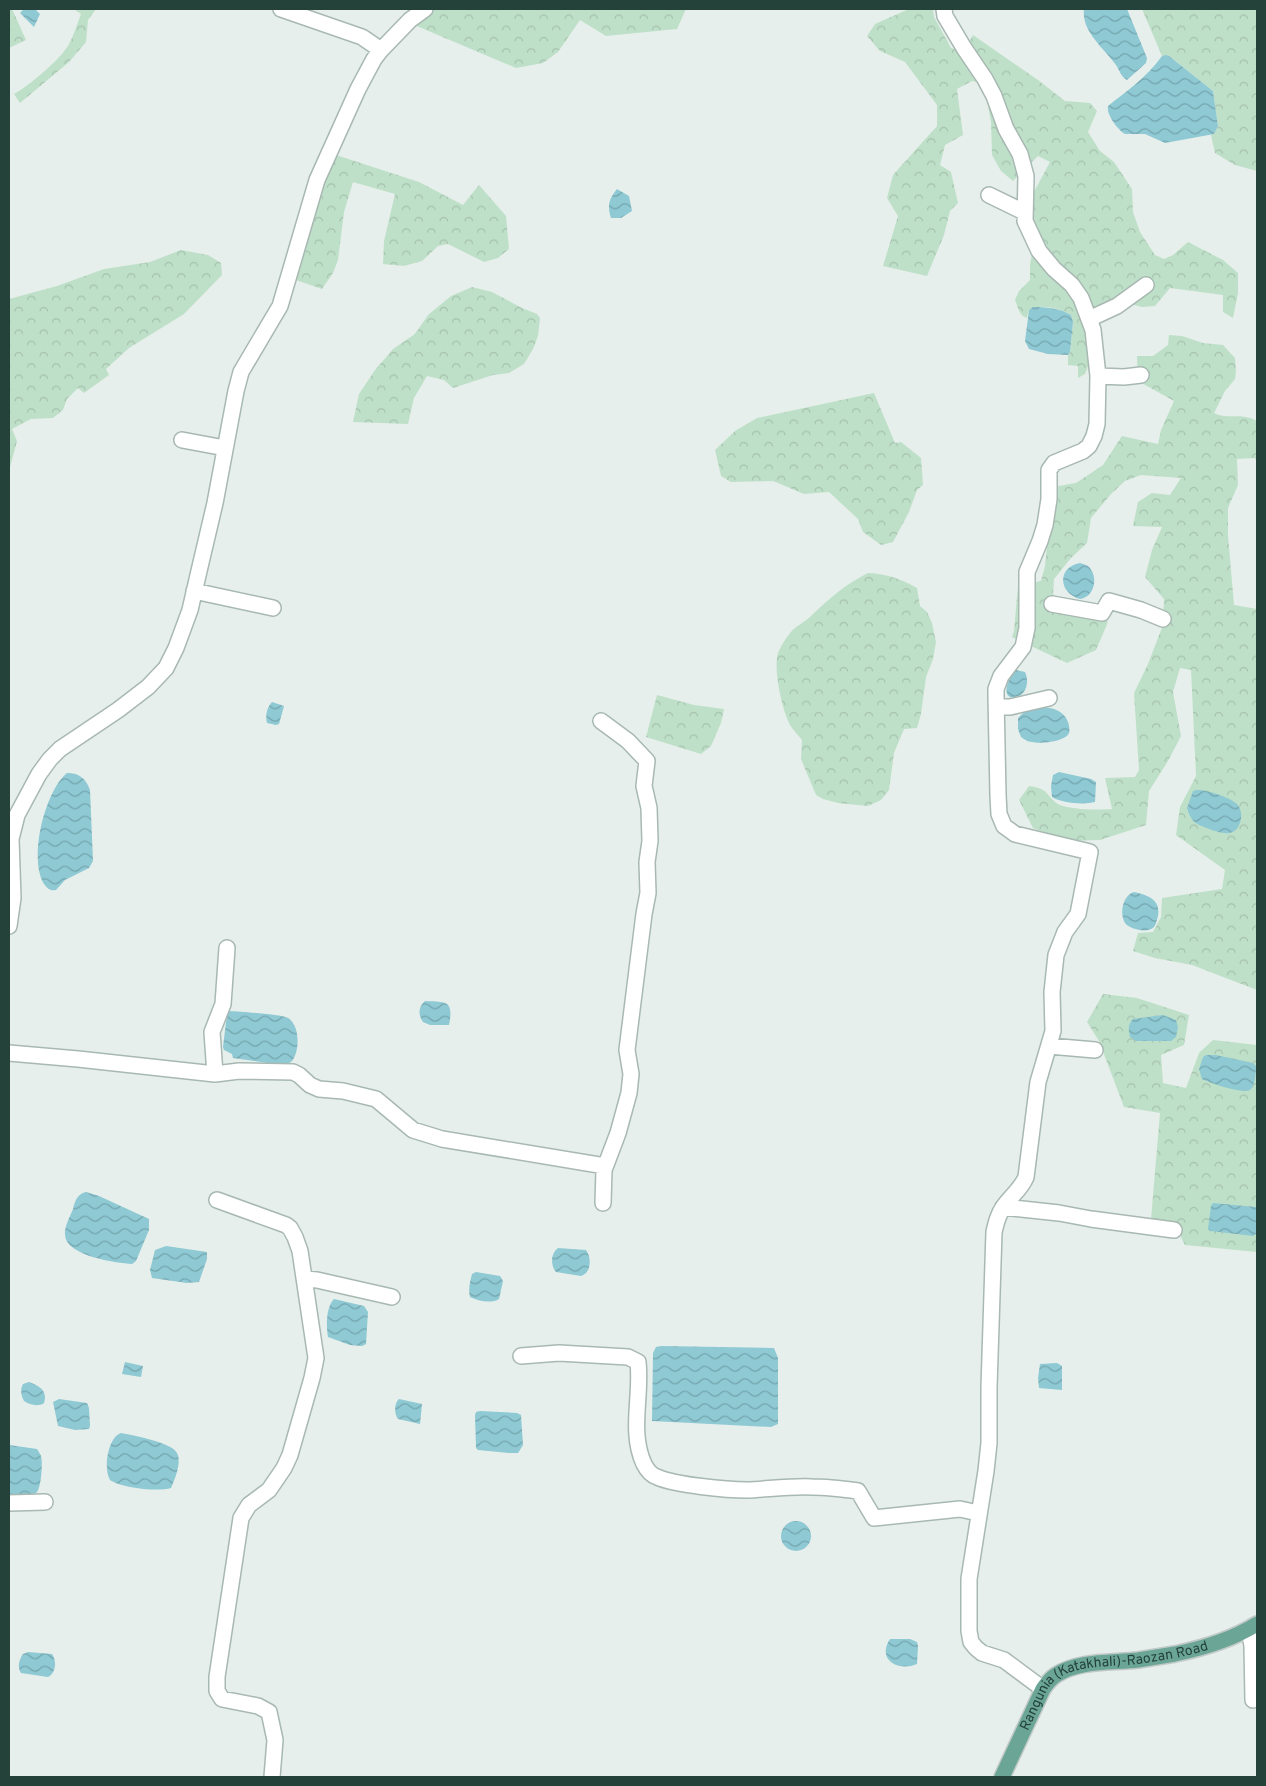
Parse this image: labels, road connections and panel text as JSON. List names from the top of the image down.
{
  "streets": {
    "main road": ["Rangunia (Katakhali)-Raozan Road"]
  }
}
